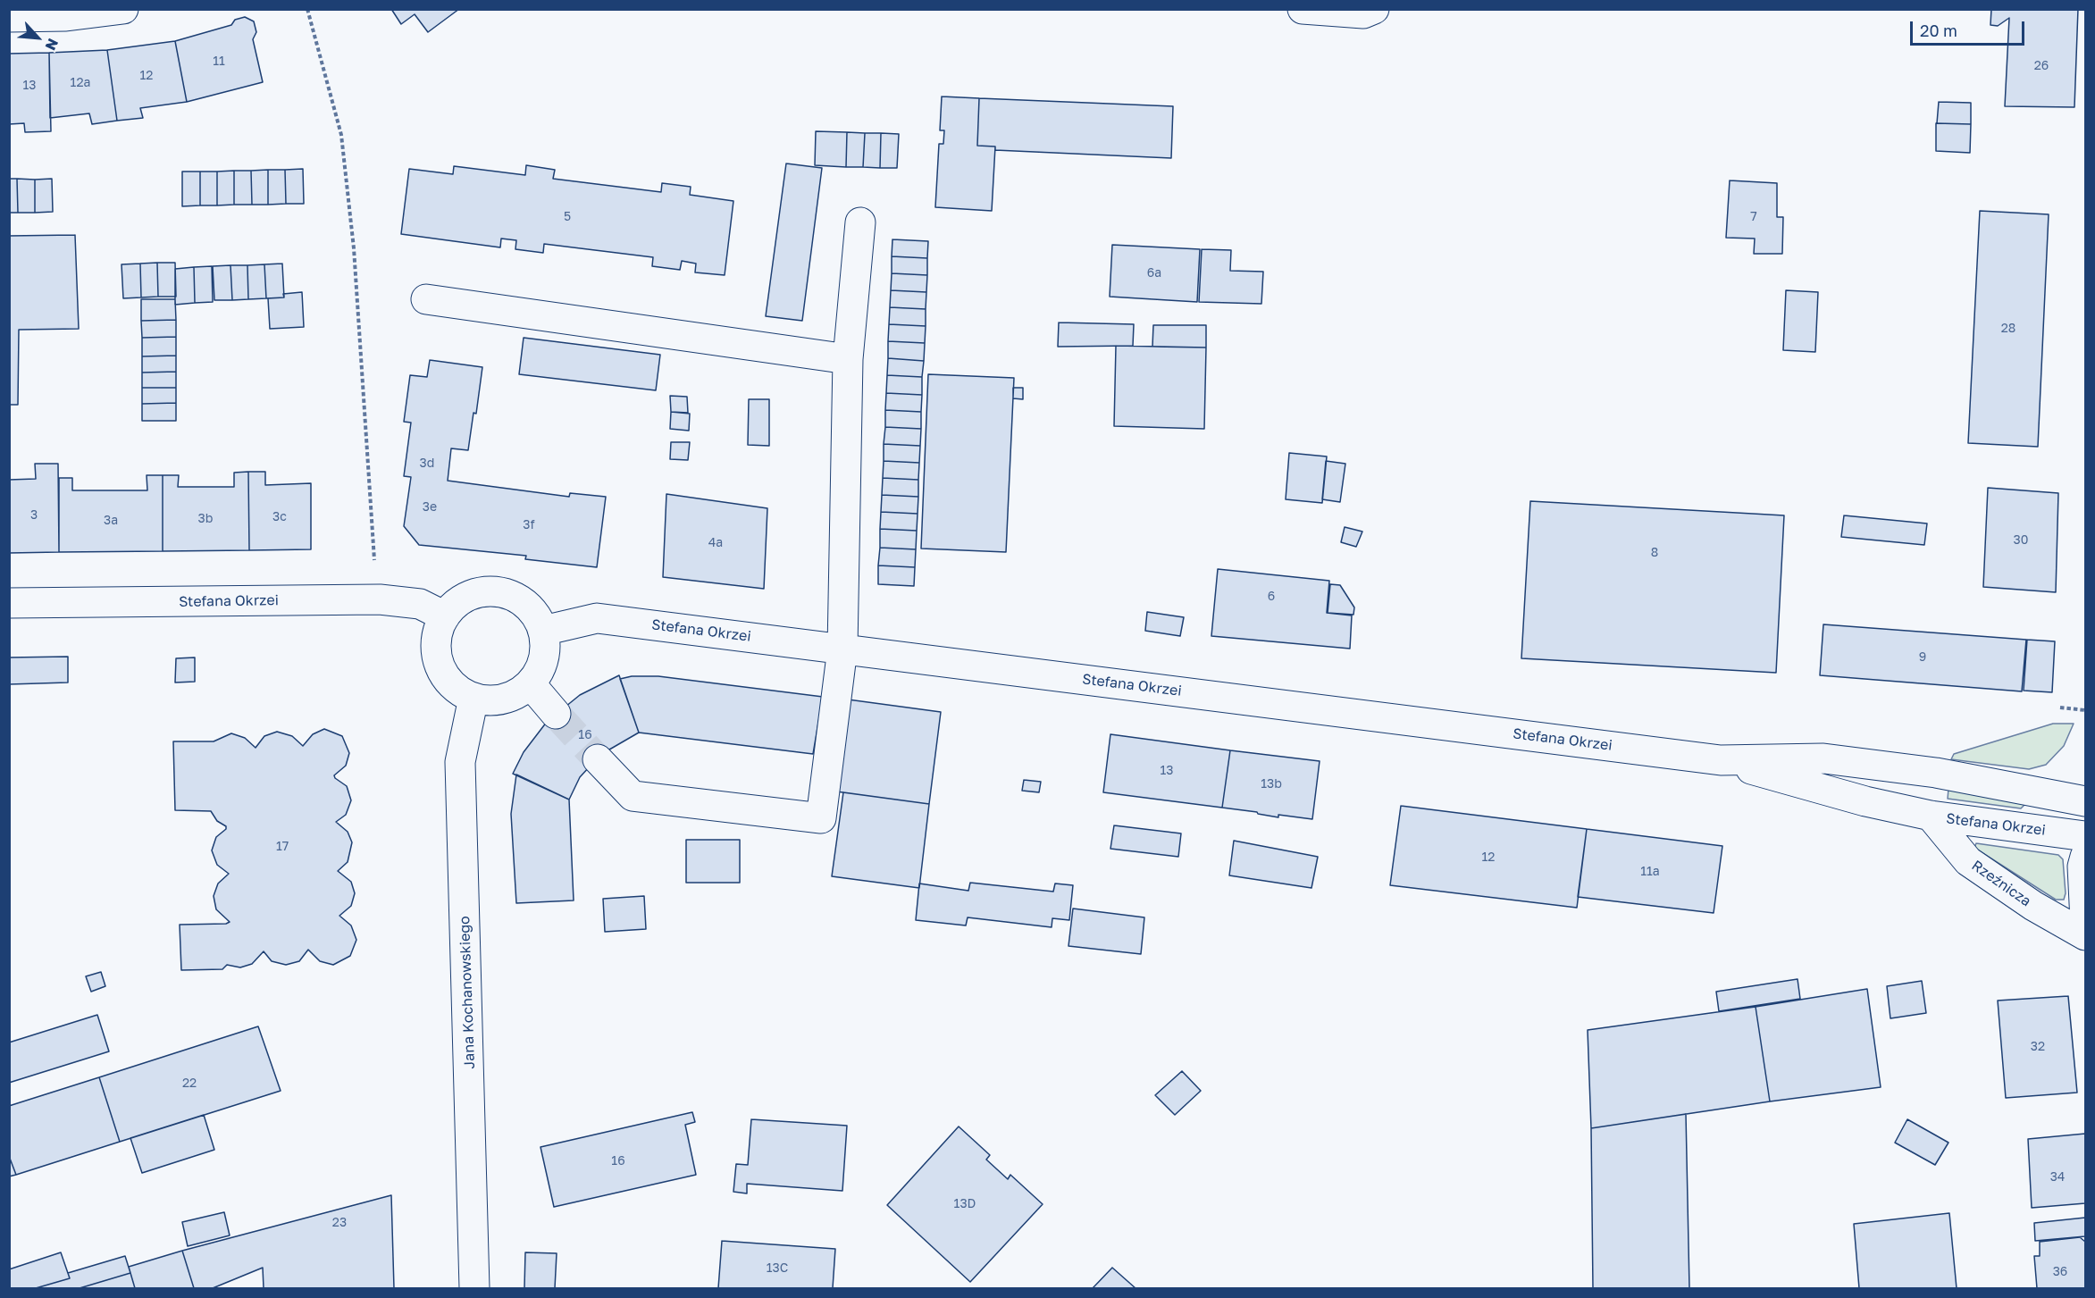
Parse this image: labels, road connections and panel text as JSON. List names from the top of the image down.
{
  "streets": {
    "street": ["Stefana Okrzei", "Rzeźnicza", "Jana Kochanowskiego"]
  },
  "crossings": [
    ["Stefana Okrzei", "Rzeźnicza"],
    ["Stefana Okrzei", "Jana Kochanowskiego"]
  ],
  "house_numbers": [
    "11",
    "26",
    "12",
    "12a",
    "13",
    "5",
    "7",
    "6a",
    "28",
    "3d",
    "3e",
    "3",
    "3c",
    "3b",
    "3a",
    "3f",
    "30",
    "4a",
    "8",
    "6",
    "9",
    "16",
    "13",
    "13b",
    "17",
    "12",
    "11a",
    "32",
    "22",
    "16",
    "34",
    "13D",
    "23",
    "13C",
    "36"
  ],
  "scale_bar": "20 m",
  "north": "bottom right"
}
